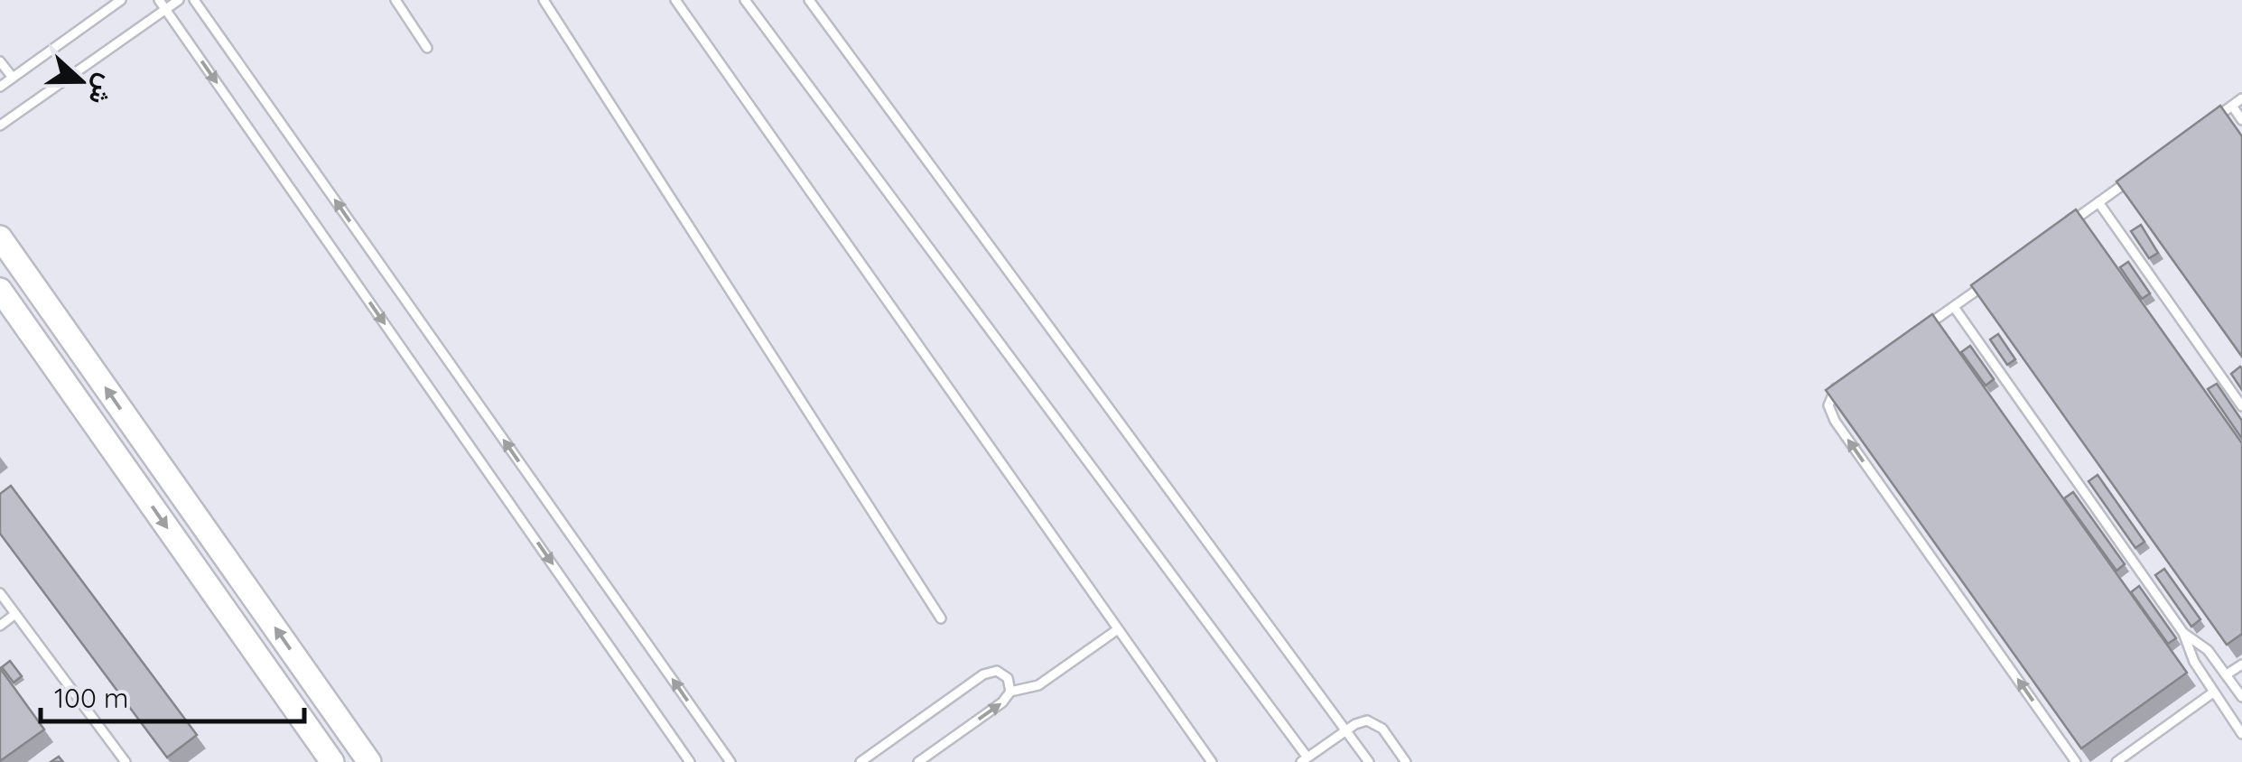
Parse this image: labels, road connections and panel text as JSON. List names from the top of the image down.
{
  "scale_bar": "100 m",
  "north": "right"
}
